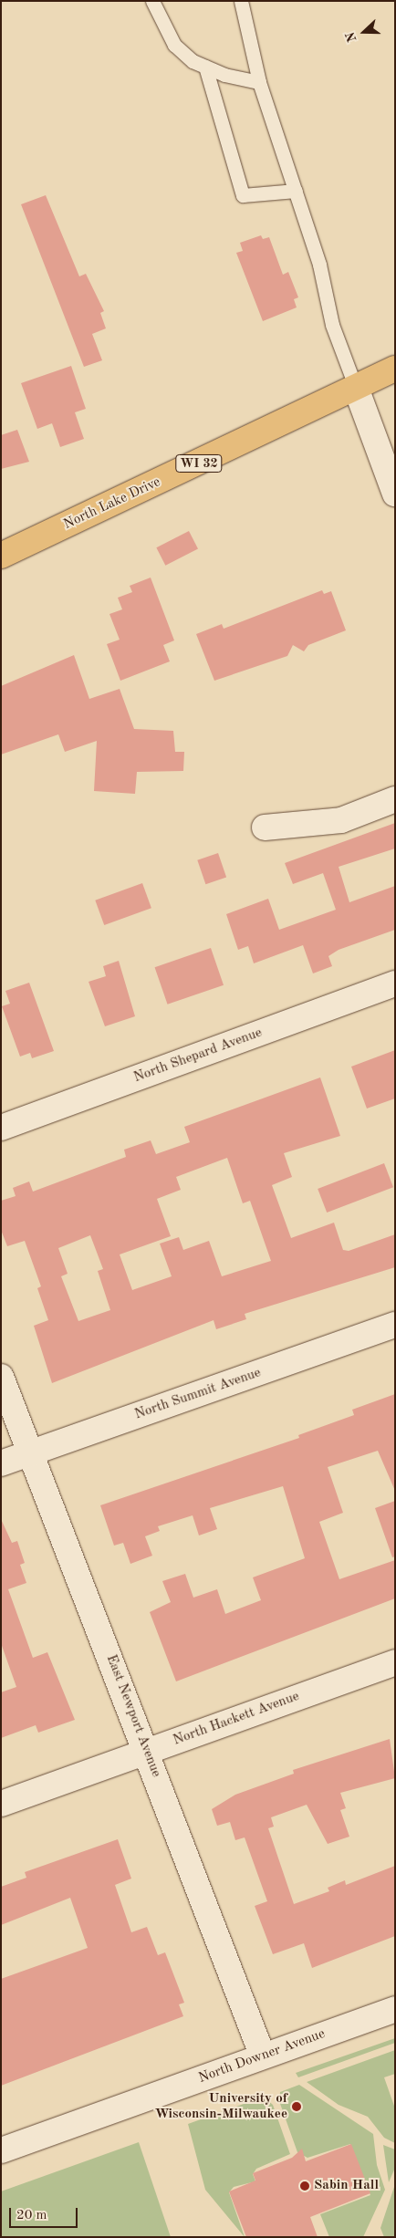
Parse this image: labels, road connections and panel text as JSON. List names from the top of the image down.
{
  "streets": {
    "main road": ["WI 32", "North Lake Drive"],
    "street": [
      "North Shepard Avenue",
      "North Summit Avenue",
      "East Newport Avenue",
      "North Hackett Avenue",
      "North Downer Avenue"
    ]
  },
  "crossings": [
    ["North Summit Avenue", "East Newport Avenue"],
    ["East Newport Avenue", "North Hackett Avenue"],
    ["East Newport Avenue", "North Downer Avenue"]
  ],
  "places": ["University of Wisconsin-Milwaukee", "Sabin Hall"],
  "scale_bar": "20 m",
  "north": "left"
}
